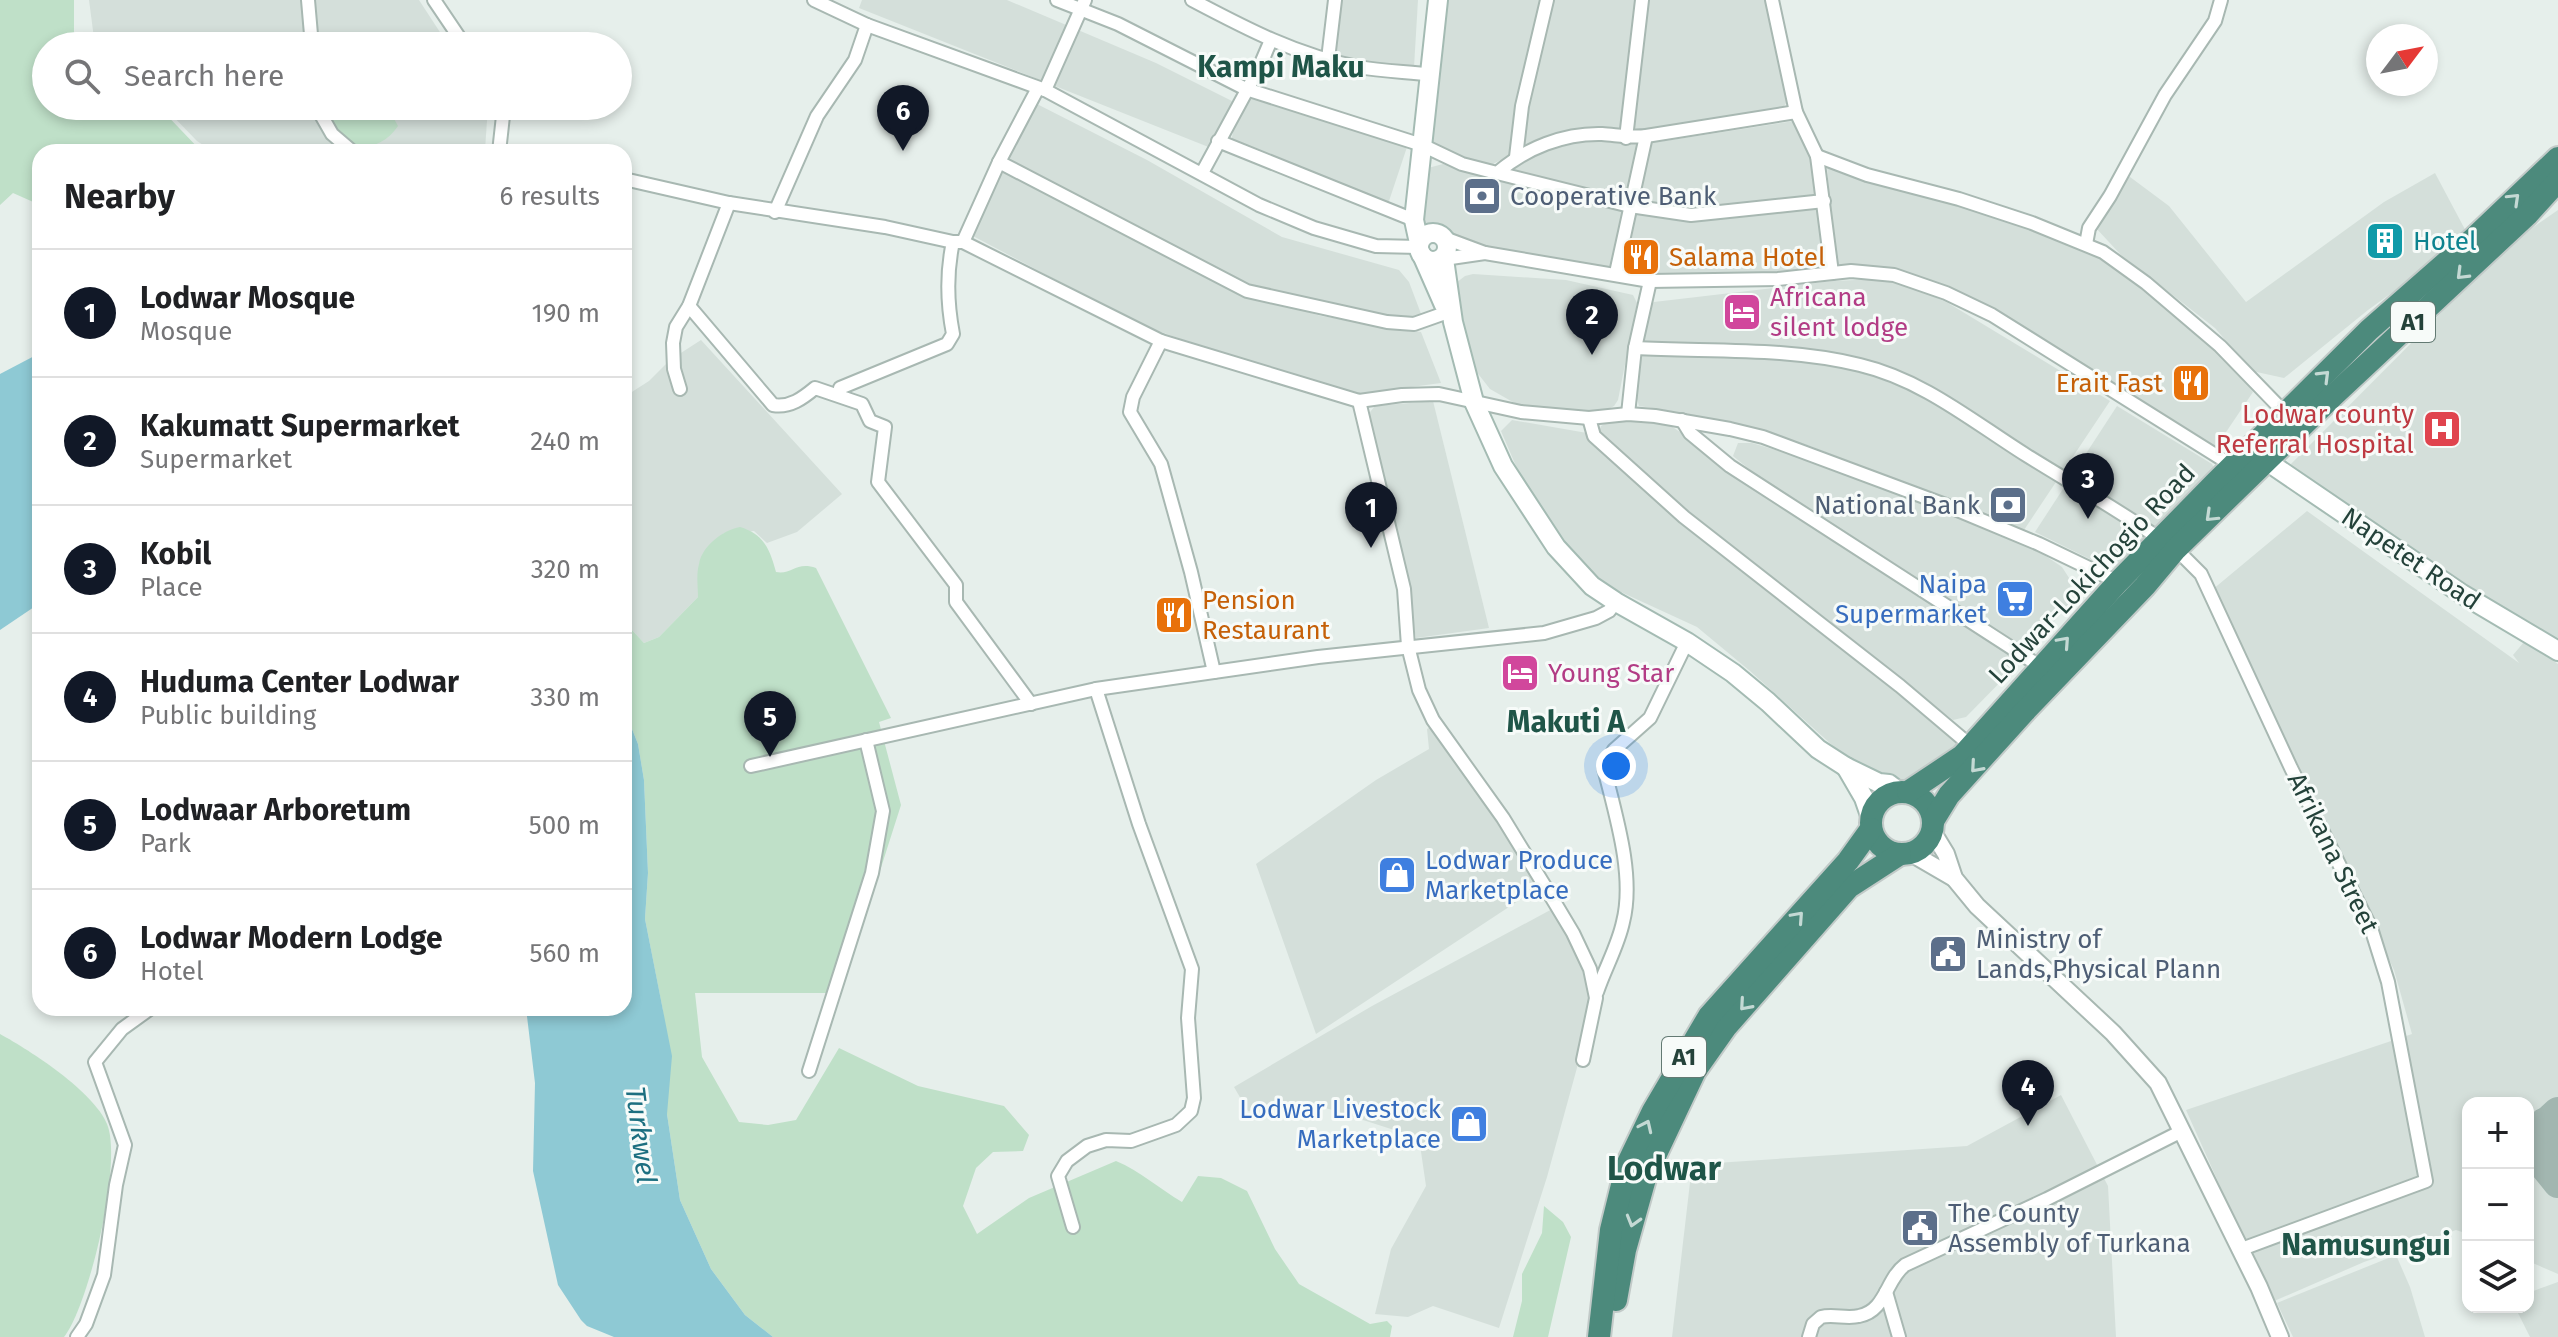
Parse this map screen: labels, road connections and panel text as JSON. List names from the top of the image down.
{
  "streets": {
    "highway": ["A1", "Lodwar-Lokichogio Road"],
    "main road": ["Napetet Road"],
    "street": ["Afrikana Street"]
  },
  "crossings": [
    ["A1", "Lodwar-Lokichogio Road"],
    ["Napetet Road", "Lodwar-Lokichogio Road"],
    ["Lodwar-Lokichogio Road", "Afrikana Street"]
  ],
  "districts": [
    "Kampi Maku",
    "Makuti A",
    "Lodwar",
    "Namusungui"
  ],
  "water": ["Turkwel"],
  "places": {
    "bank": ["Cooperative Bank", "National Bank"],
    "building": ["Hotel"],
    "restaurant": ["Salama Hotel", "Erait Fast", "Pension Restaurant"],
    "hotel": ["Africana silent lodge", "Young Star"],
    "hospital": ["Lodwar county Referral Hospital"],
    "supermarket": ["Naipa Supermarket"],
    "shop": ["Lodwar Produce Marketplace", "Lodwar Livestock Marketplace"],
    "public building": ["Ministry of Lands,Physical Plann", "The County Assembly of Turkana"]
  },
  "north": "top right",
  "page": {
    "search": "Search here",
    "pins": [
      "6",
      "2",
      "3",
      "1",
      "5",
      "4"
    ],
    "heading": ["Nearby", "6 results"],
    "list": [
      {
        "mark": "1",
        "name": "Lodwar Mosque",
        "note": "Mosque",
        "value": "190 m"
      },
      {
        "mark": "2",
        "name": "Kakumatt Supermarket",
        "note": "Supermarket",
        "value": "240 m"
      },
      {
        "mark": "3",
        "name": "Kobil",
        "note": "Place",
        "value": "320 m"
      },
      {
        "mark": "4",
        "name": "Huduma Center Lodwar",
        "note": "Public building",
        "value": "330 m"
      },
      {
        "mark": "5",
        "name": "Lodwaar Arboretum",
        "note": "Park",
        "value": "500 m"
      },
      {
        "mark": "6",
        "name": "Lodwar Modern Lodge",
        "note": "Hotel",
        "value": "560 m"
      }
    ],
    "map_buttons": ["+", "−"]
  }
}
